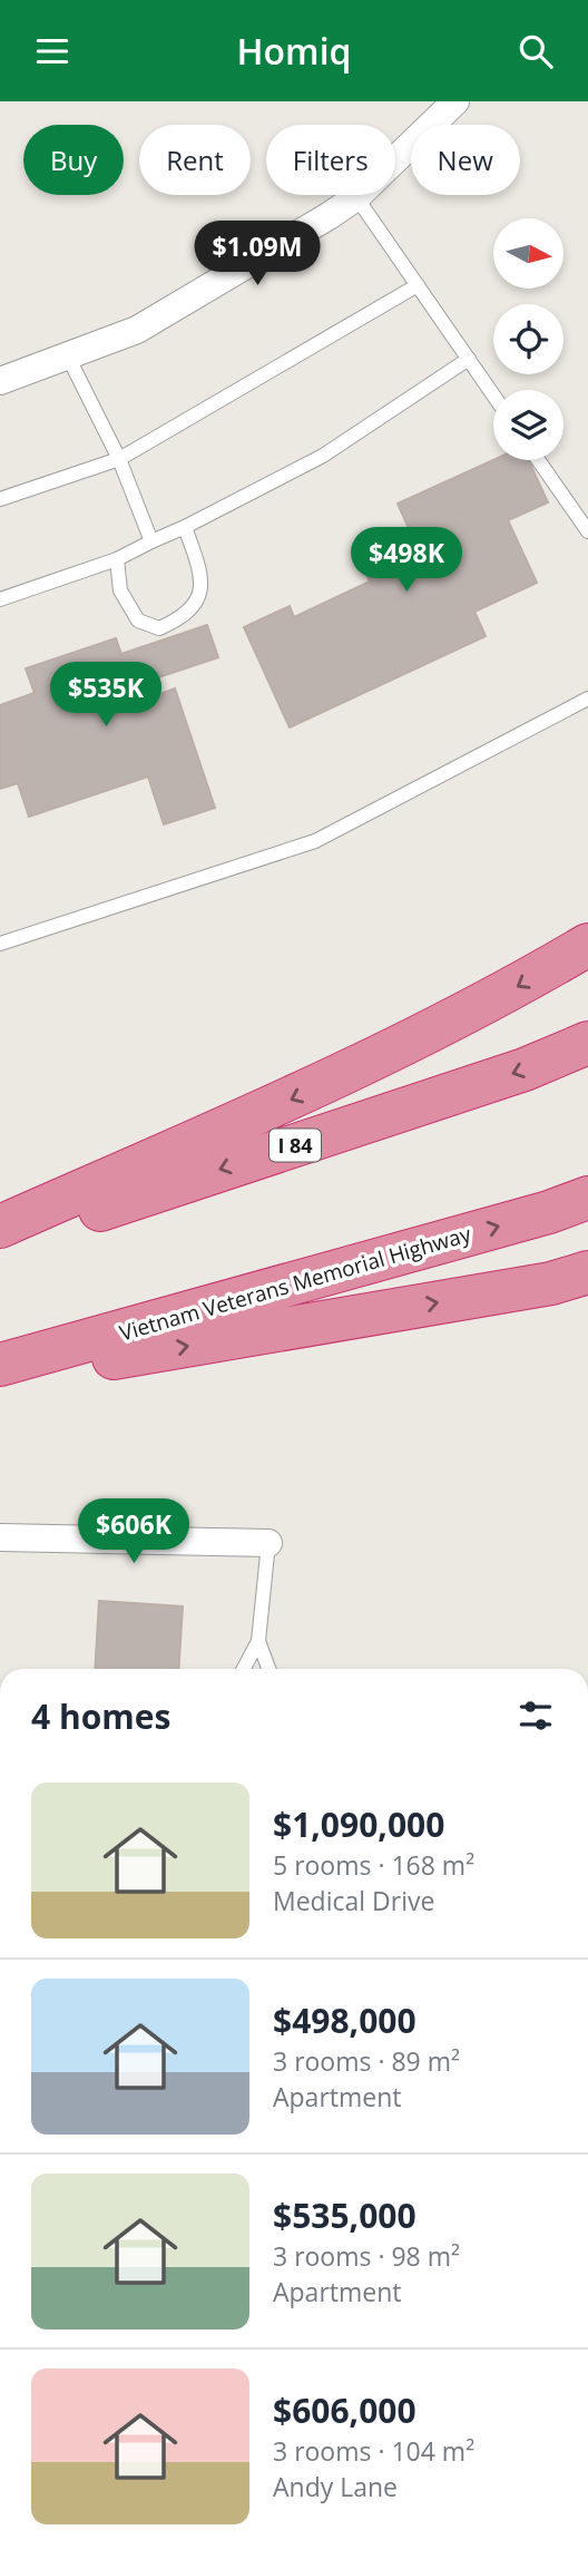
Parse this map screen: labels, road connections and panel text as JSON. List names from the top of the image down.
{
  "streets": {
    "highway": ["I 84", "Vietnam Veterans Memorial Highway"]
  },
  "north": "right",
  "page": {
    "header": "Homiq",
    "chip": [
      "Buy",
      "Rent",
      "Filters",
      "New"
    ],
    "price": [
      "$1.09M",
      "$498K",
      "$535K",
      "$606K"
    ],
    "heading": "4 homes",
    "list": [
      {
        "name": "$1,090,000",
        "note": "5 rooms · 168 m² · Medical Drive"
      },
      {
        "name": "$498,000",
        "note": "3 rooms · 89 m² · Apartment"
      },
      {
        "name": "$535,000",
        "note": "3 rooms · 98 m² · Apartment"
      },
      {
        "name": "$606,000",
        "note": "3 rooms · 104 m² · Andy Lane"
      }
    ]
  }
}
